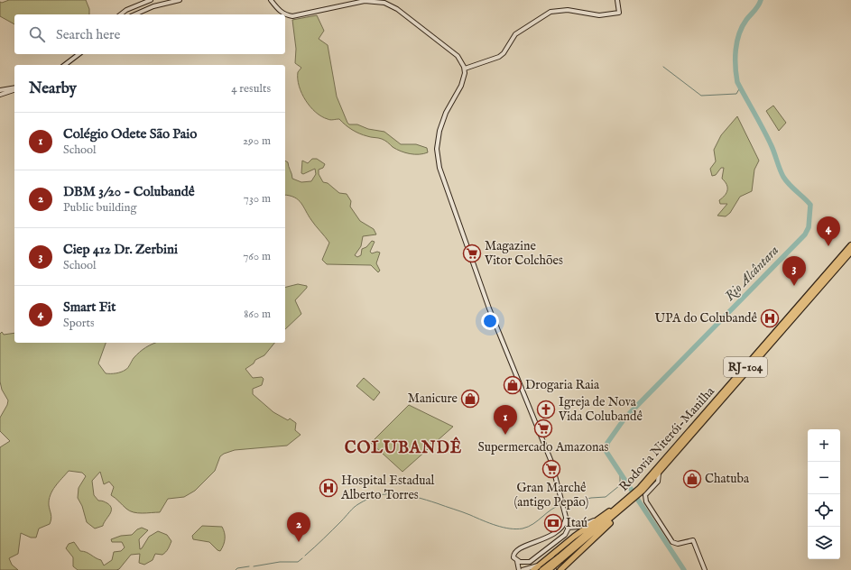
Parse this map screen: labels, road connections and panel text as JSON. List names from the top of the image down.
{
  "streets": {
    "highway": ["RJ-104", "Rodovia Niterói-Manilha"]
  },
  "districts": ["COLUBANDÊ"],
  "water": ["Rio Alcântara"],
  "places": {
    "supermarket": ["Magazine Vitor Colchões", "Supermercado Amazonas", "Gran Marchê (antigo Pepão)"],
    "hospital": ["UPA do Colubandê", "Hospital Estadual Alberto Torres"],
    "shop": ["Drogaria Raia", "Manicure", "Chatuba"],
    "church": ["Igreja de Nova Vida Colubandê"],
    "bank": ["Itaú"]
  },
  "page": {
    "search": "Search here",
    "heading": ["Nearby", "4 results"],
    "list": [
      {
        "mark": "1",
        "name": "Colégio Odete São Paio",
        "note": "School",
        "value": "290 m"
      },
      {
        "mark": "2",
        "name": "DBM 3/20 - Colubandê",
        "note": "Public building",
        "value": "730 m"
      },
      {
        "mark": "3",
        "name": "Ciep 412 Dr. Zerbini",
        "note": "School",
        "value": "760 m"
      },
      {
        "mark": "4",
        "name": "Smart Fit",
        "note": "Sports",
        "value": "860 m"
      }
    ],
    "pins": [
      "4",
      "3",
      "1",
      "2"
    ],
    "map_buttons": ["+", "−"]
  }
}
